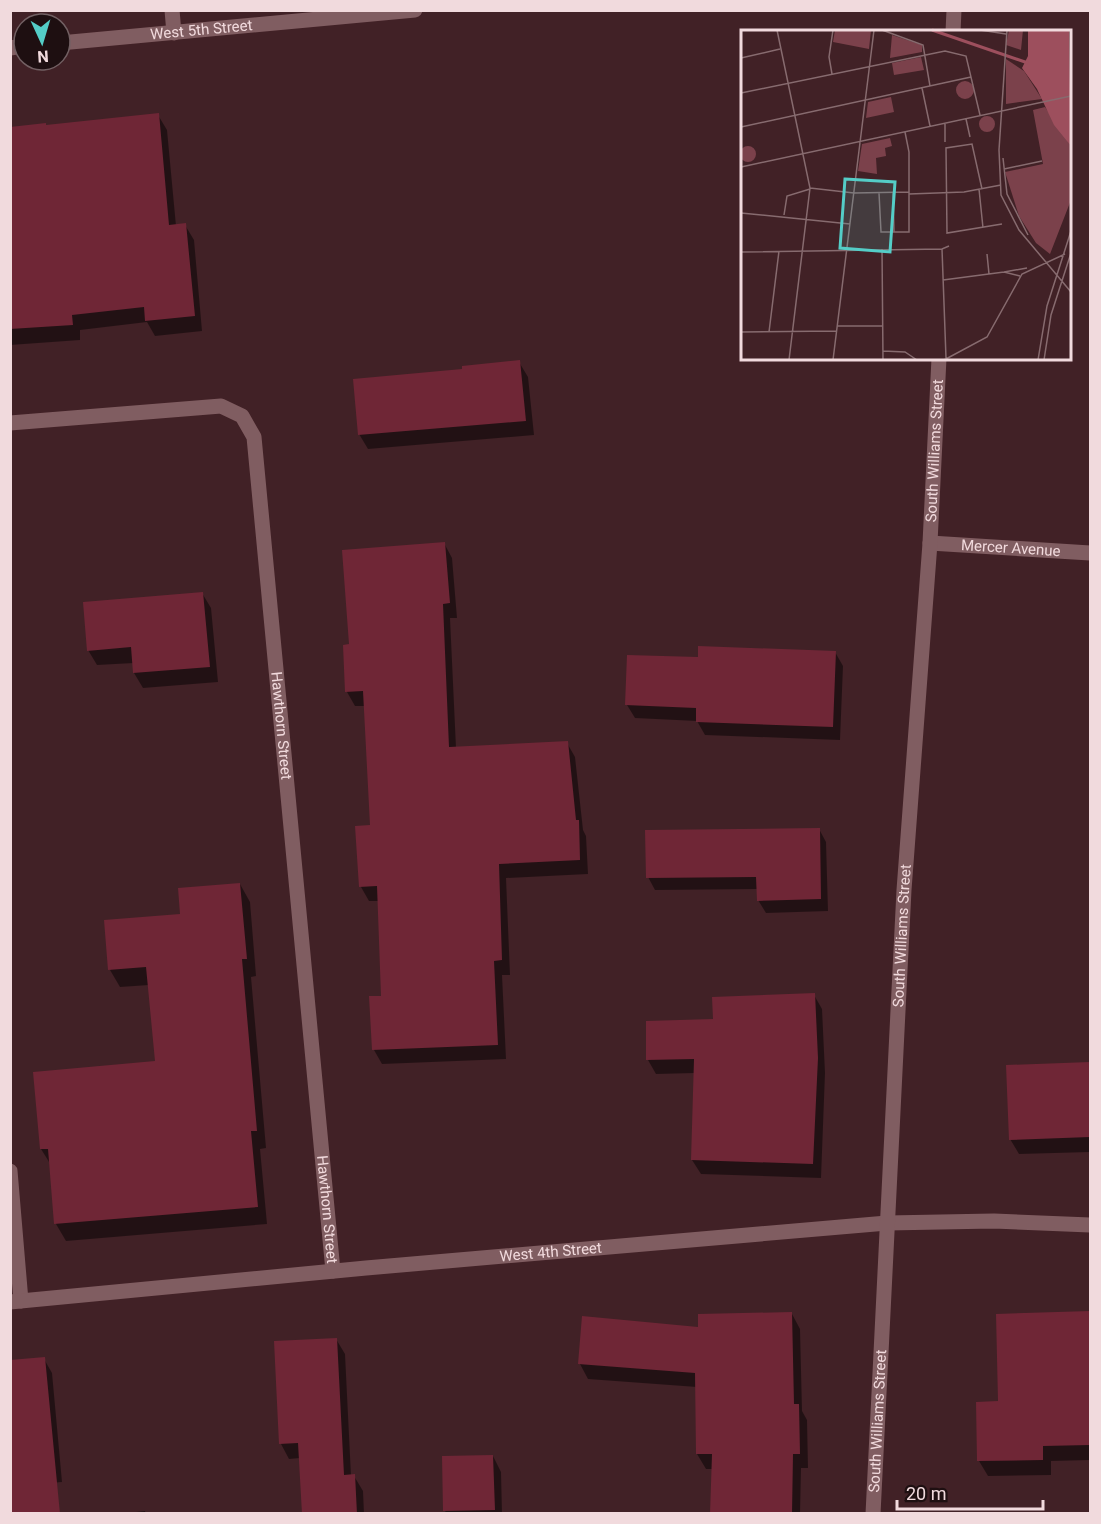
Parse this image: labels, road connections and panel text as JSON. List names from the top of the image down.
{
  "streets": {
    "street": [
      "West 5th Street",
      "South Williams Street",
      "Mercer Avenue",
      "Hawthorn Street",
      "West 4th Street"
    ]
  },
  "crossings": [
    ["South Williams Street", "Mercer Avenue"],
    ["South Williams Street", "West 4th Street"],
    ["Hawthorn Street", "West 4th Street"]
  ],
  "scale_bar": "20 m",
  "north": "bottom"
}
